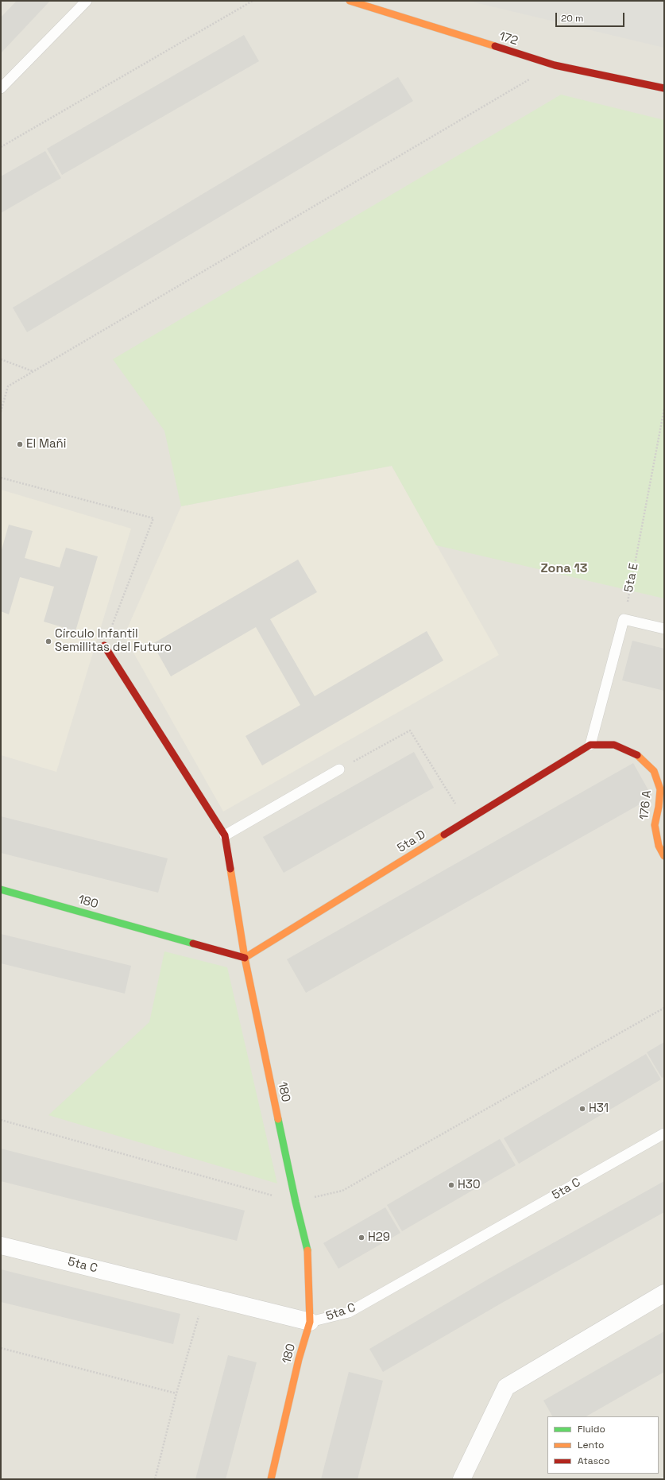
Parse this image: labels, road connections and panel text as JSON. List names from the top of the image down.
{
  "streets": {
    "street": [
      "172",
      "176 A",
      "5ta D",
      "180",
      "5ta C"
    ],
    "path": ["5ta E"]
  },
  "crossings": [
    ["176 A", "5ta D"],
    ["5ta D", "180"],
    ["180", "5ta C"]
  ],
  "districts": ["Zona 13"],
  "places": [
    "El Mañi",
    "Círculo Infantil Semillitas del Futuro",
    "H31",
    "H30",
    "H29"
  ],
  "legend": ["Fluido", "Lento", "Atasco"],
  "scale_bar": "20 m"
}
